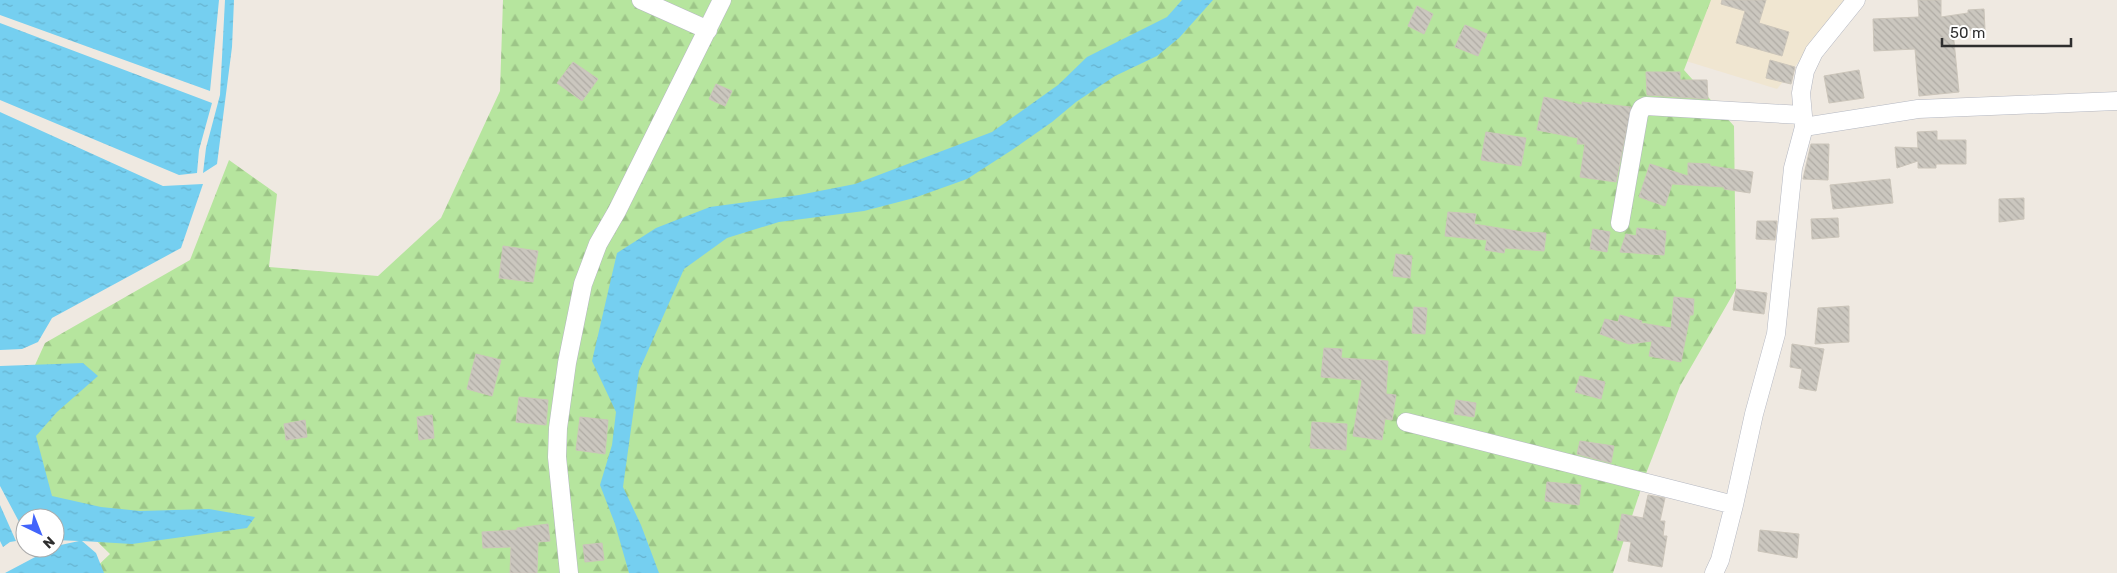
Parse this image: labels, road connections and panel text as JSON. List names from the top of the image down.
{
  "scale_bar": "50 m",
  "north": "bottom right"
}
